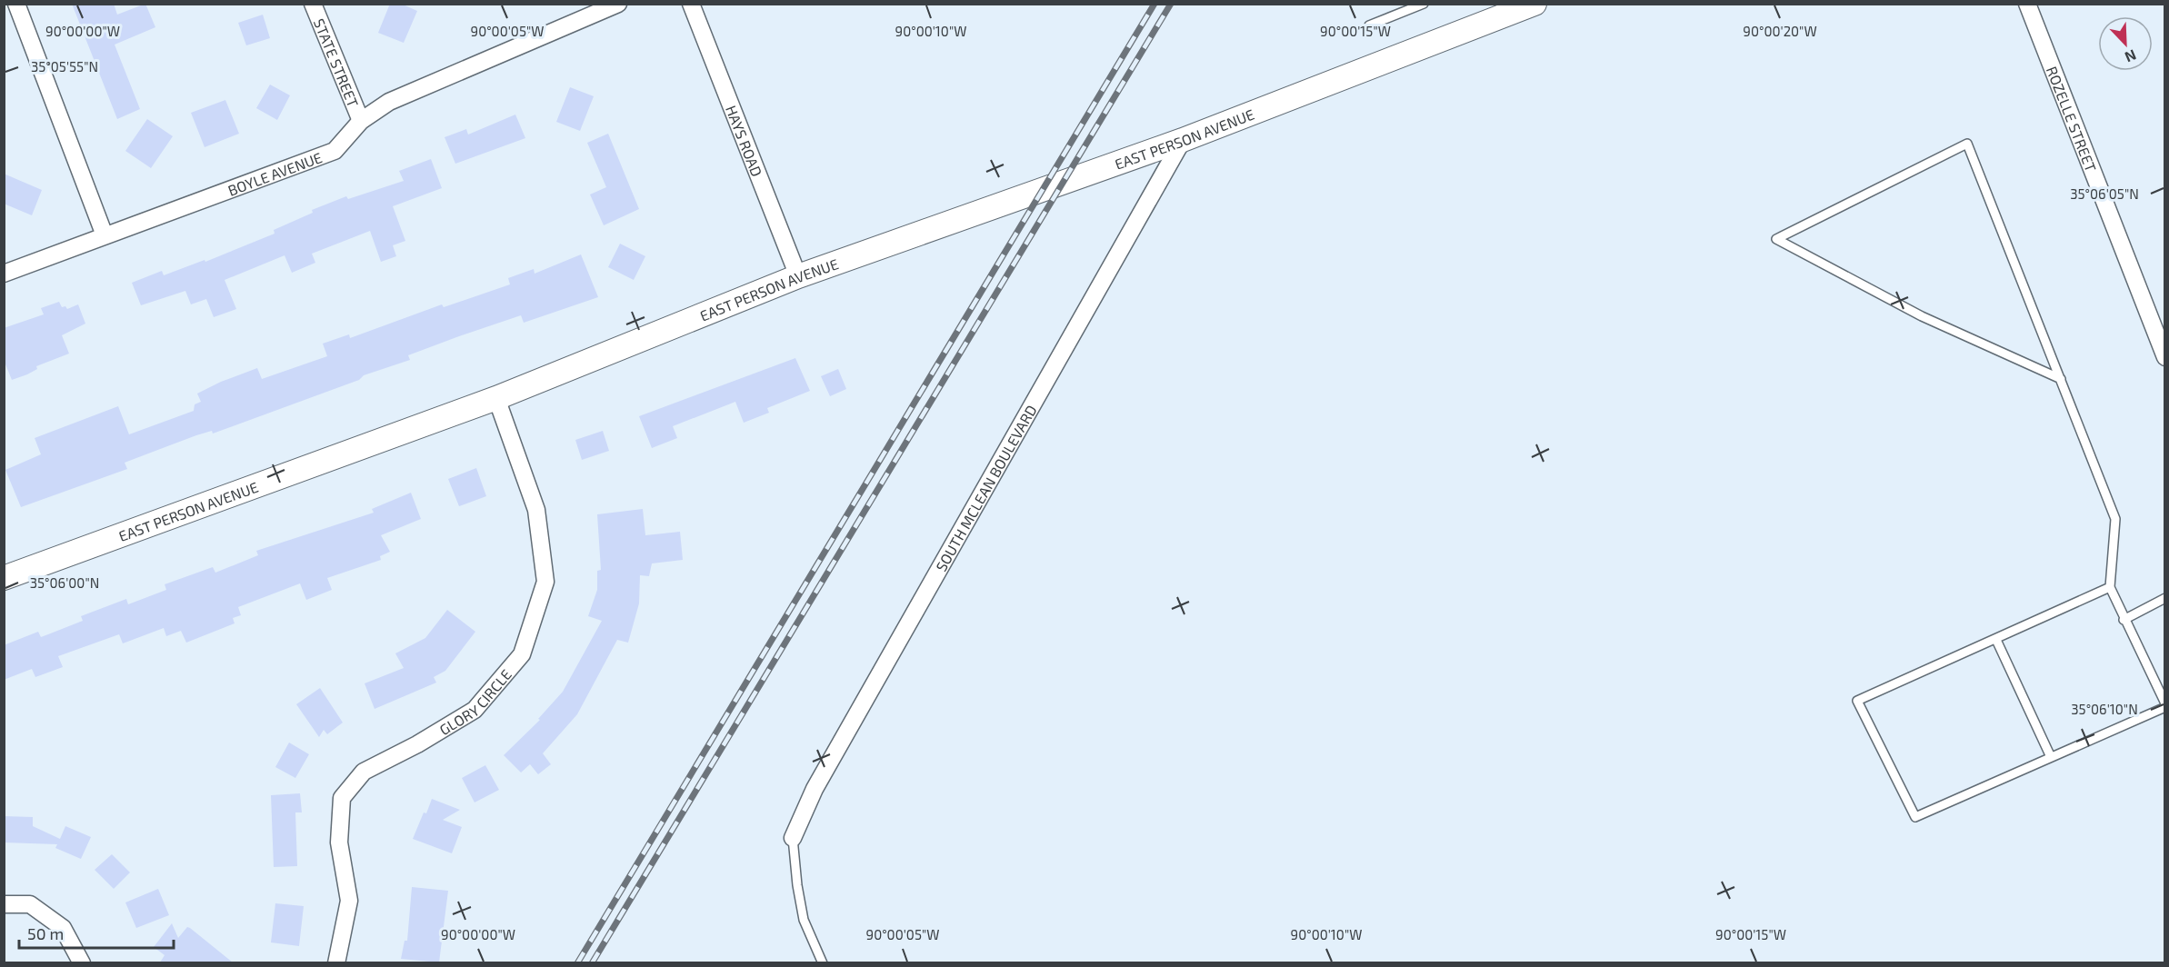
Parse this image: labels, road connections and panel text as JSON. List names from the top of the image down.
{
  "streets": {
    "main road": ["EAST PERSON AVENUE"],
    "street": [
      "STATE STREET",
      "ROZELLE STREET",
      "HAYS ROAD",
      "BOYLE AVENUE",
      "SOUTH MCLEAN BOULEVARD",
      "GLORY CIRCLE"
    ]
  },
  "crossings": [
    ["STATE STREET", "BOYLE AVENUE"],
    ["EAST PERSON AVENUE", "HAYS ROAD"],
    ["EAST PERSON AVENUE", "SOUTH MCLEAN BOULEVARD"],
    ["EAST PERSON AVENUE", "GLORY CIRCLE"]
  ],
  "scale_bar": "50 m",
  "north": "bottom right",
  "coordinates": [
    "90°00'00\"W",
    "90°00'05\"W",
    "90°00'10\"W",
    "90°00'15\"W",
    "90°00'20\"W",
    "35°05'55\"N",
    "35°06'05\"N",
    "35°06'00\"N",
    "35°06'10\"N"
  ]
}
